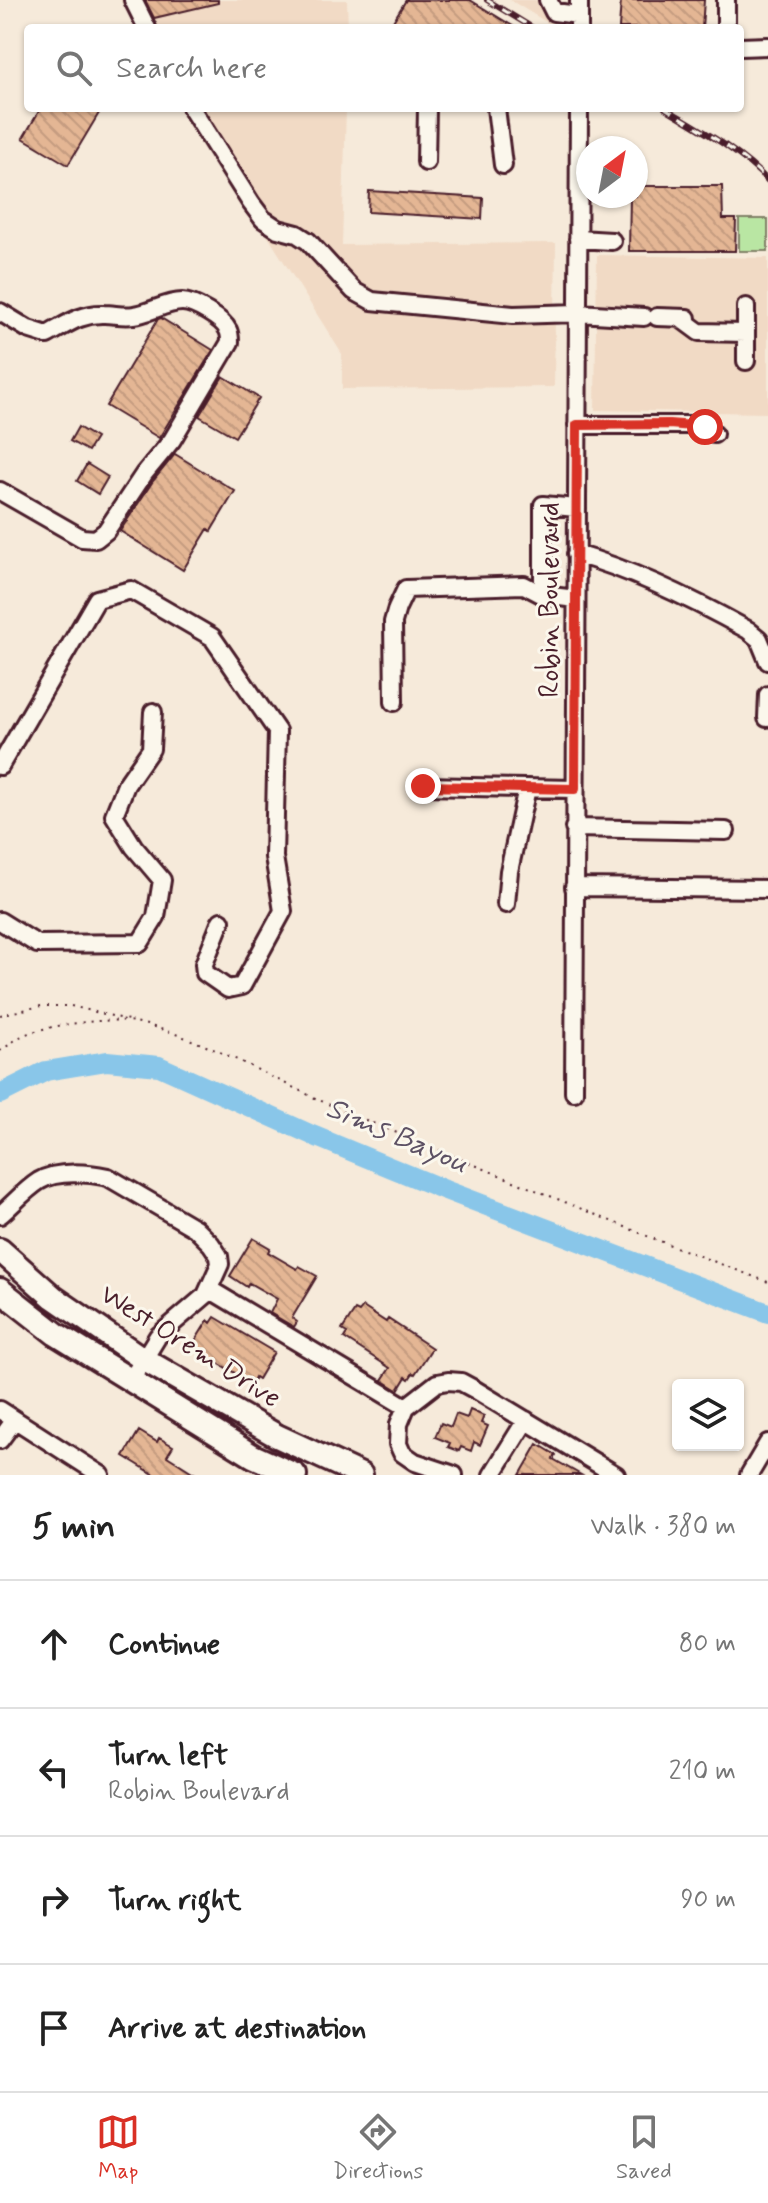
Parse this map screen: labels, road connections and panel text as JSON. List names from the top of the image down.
{
  "streets": {
    "main road": ["West Orem Drive"],
    "street": ["Robin Boulevard"]
  },
  "water": ["Sims Bayou"],
  "north": "top right",
  "page": {
    "search": "Search here",
    "heading": ["5 min", "Walk · 380 m"],
    "list": [
      ["Continue", "80 m"],
      ["Turn left", "Robin Boulevard", "210 m"],
      ["Turn right", "90 m"],
      "Arrive at destination"
    ],
    "nav": ["Map", "Directions", "Saved"]
  }
}
